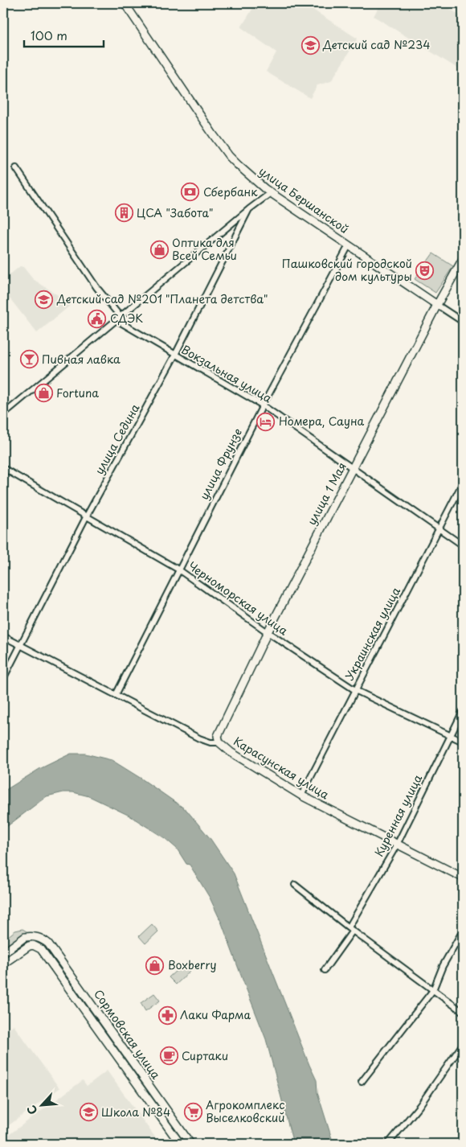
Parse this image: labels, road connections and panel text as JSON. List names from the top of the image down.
{
  "streets": {
    "street": [
      "улица Бершанской",
      "Вокзальная улица",
      "улица Седина",
      "улица Фрунзе",
      "улица 1 Мая",
      "Черноморская улица",
      "Украинская улица",
      "Карасунская улица",
      "Куренная улица",
      "Сормовская улица"
    ]
  },
  "crossings": [
    ["улица Бершанской", "улица Фрунзе"],
    ["улица Бершанской", "улица 1 Мая"],
    ["Вокзальная улица", "улица Седина"],
    ["Вокзальная улица", "улица Фрунзе"],
    ["Вокзальная улица", "улица 1 Мая"],
    ["Вокзальная улица", "Украинская улица"],
    ["улица Седина", "Черноморская улица"],
    ["улица Седина", "Карасунская улица"],
    ["улица Фрунзе", "Черноморская улица"],
    ["улица Фрунзе", "Карасунская улица"],
    ["улица 1 Мая", "Черноморская улица"],
    ["улица 1 Мая", "Карасунская улица"],
    ["Черноморская улица", "Украинская улица"],
    ["Черноморская улица", "Куренная улица"],
    ["Украинская улица", "Карасунская улица"],
    ["Карасунская улица", "Куренная улица"]
  ],
  "places": {
    "school or university": ["Детский сад №234", "Детский сад №201 \"Планета детства\"", "Школа №84"],
    "bank": ["Сбербанк"],
    "building": ["ЦСА \"Забота\""],
    "shop": ["Оптика для Всей Семьи", "Fortuna", "Boxberry"],
    "theatre": ["Пашковский городской дом культуры"],
    "public building": ["СДЭК"],
    "bar": ["Пивная лавка"],
    "hotel": ["Номера, Сауна"],
    "pharmacy": ["Лаки Фарма"],
    "cafe": ["Сиртаки"],
    "supermarket": ["Агрокомплекс Выселковский"]
  },
  "scale_bar": "100 m",
  "north": "bottom left"
}
